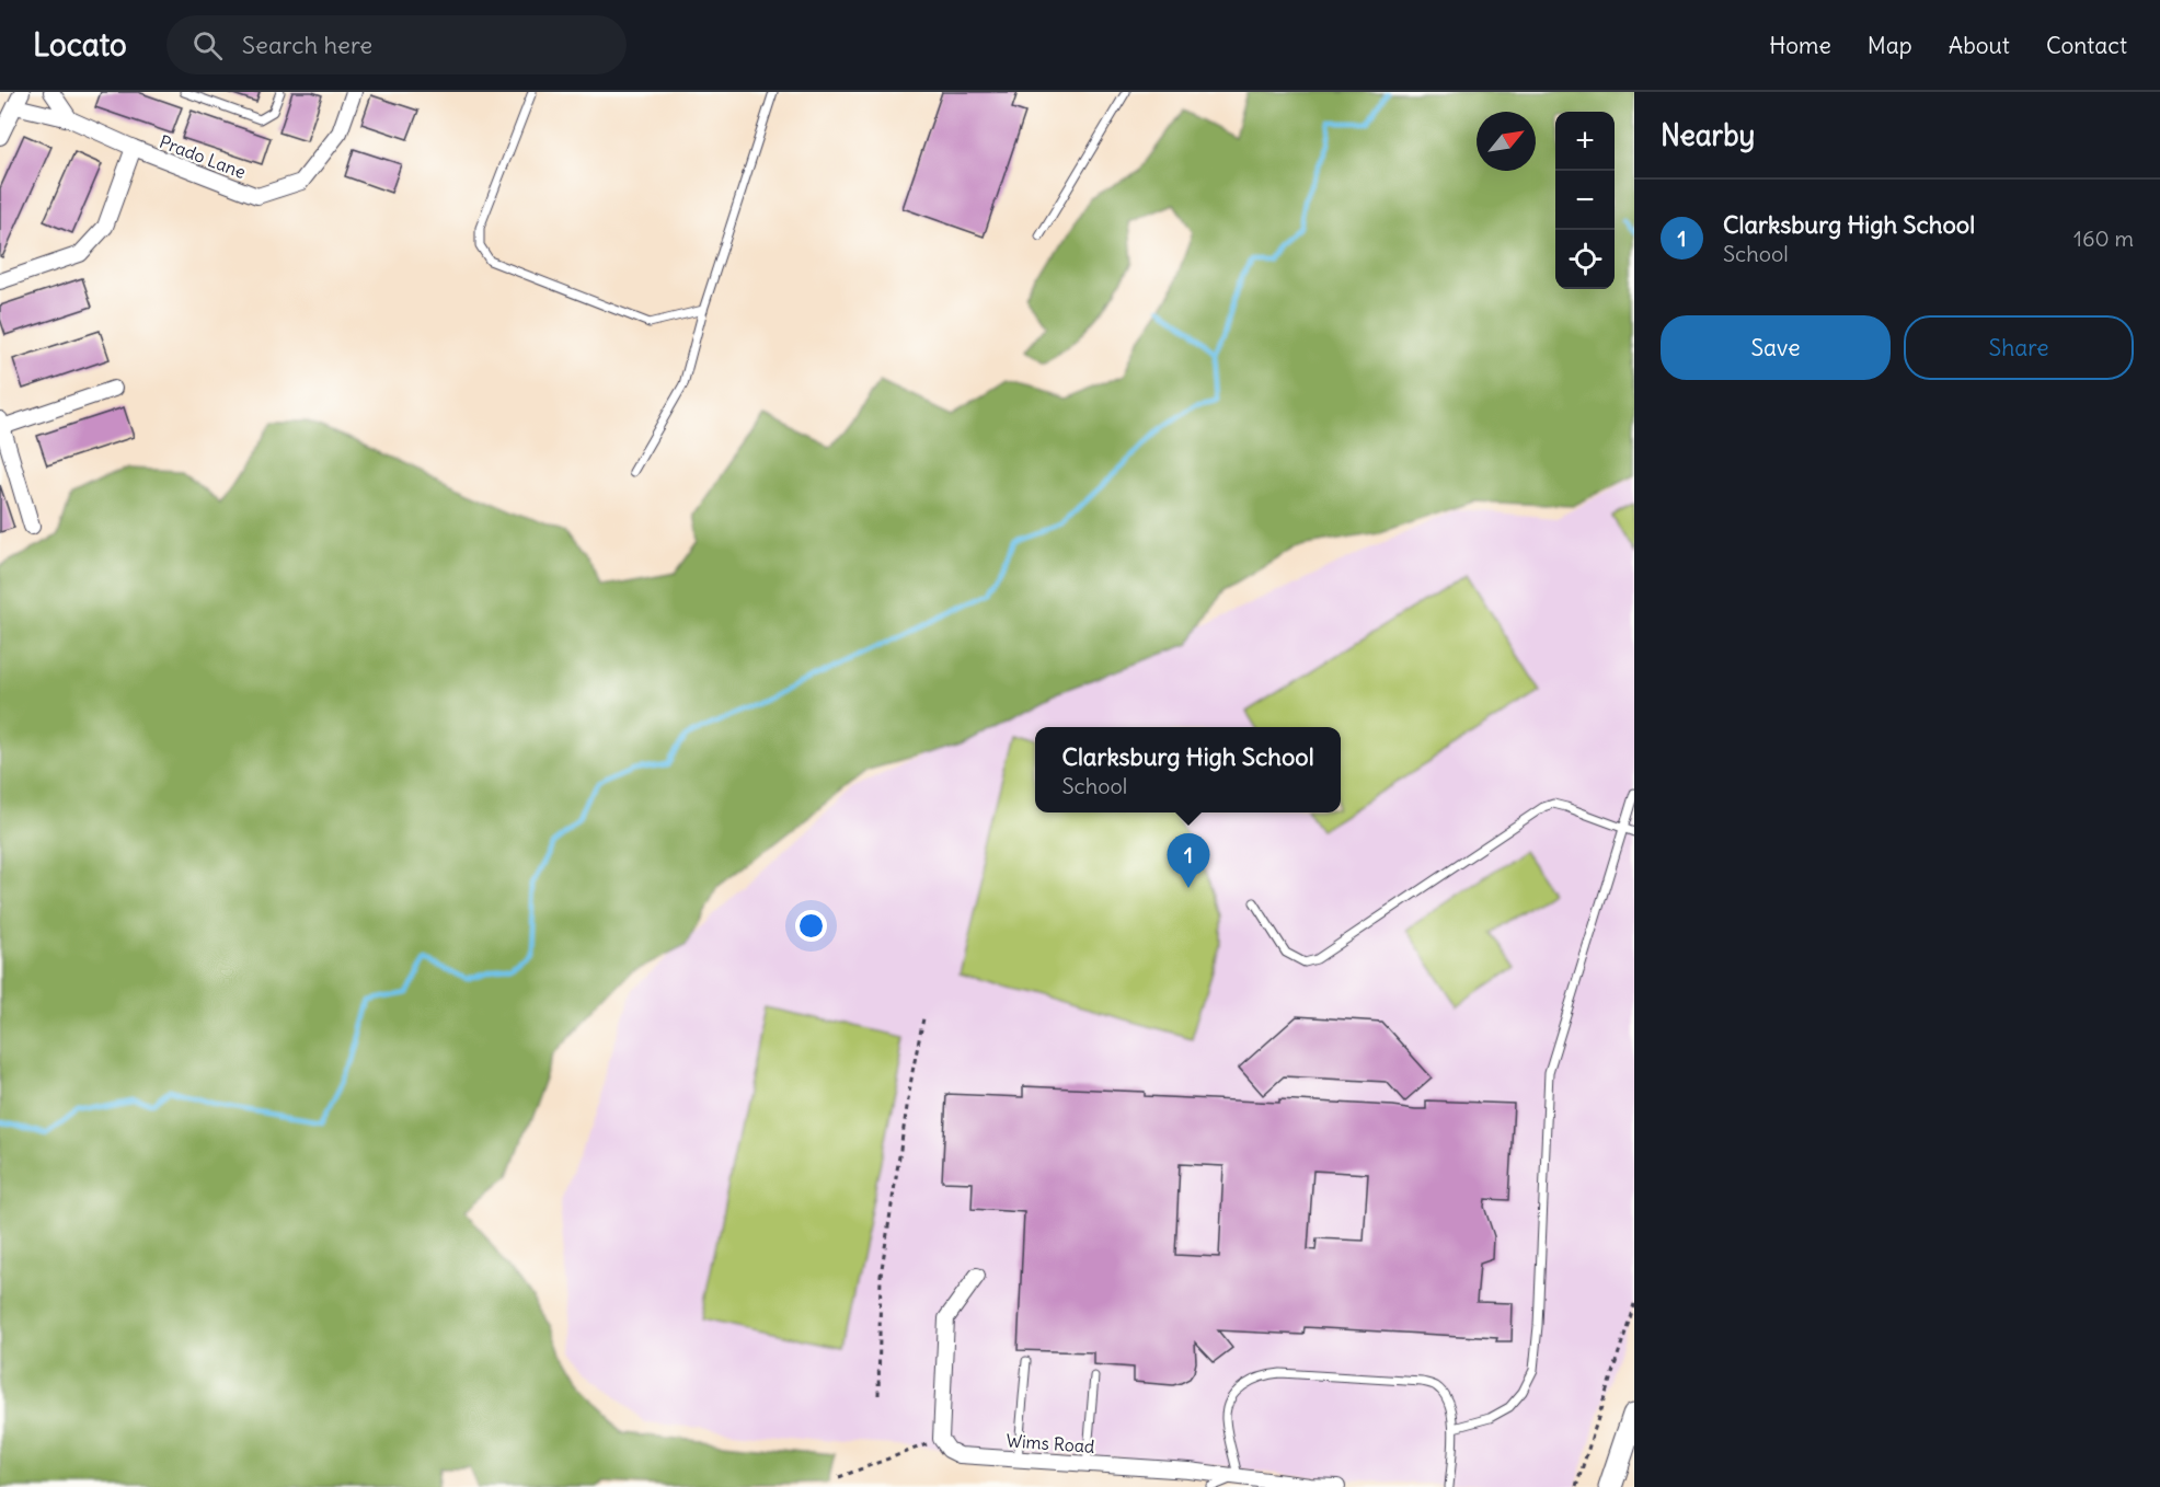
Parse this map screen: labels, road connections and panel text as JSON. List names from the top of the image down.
{
  "streets": {
    "street": ["Prado Lane", "Wims Road"]
  },
  "north": "top right",
  "page": {
    "header": "Locato",
    "search": "Search here",
    "nav": [
      "Home",
      "Map",
      "About",
      "Contact"
    ],
    "heading": "Nearby",
    "map_buttons": ["+", "−"],
    "list": [
      {
        "mark": "1",
        "name": "Clarksburg High School",
        "note": "School",
        "value": "160 m"
      }
    ],
    "buttons": ["Save", "Share"],
    "popup": ["Clarksburg High School", "School"],
    "pins": "1"
  }
}
